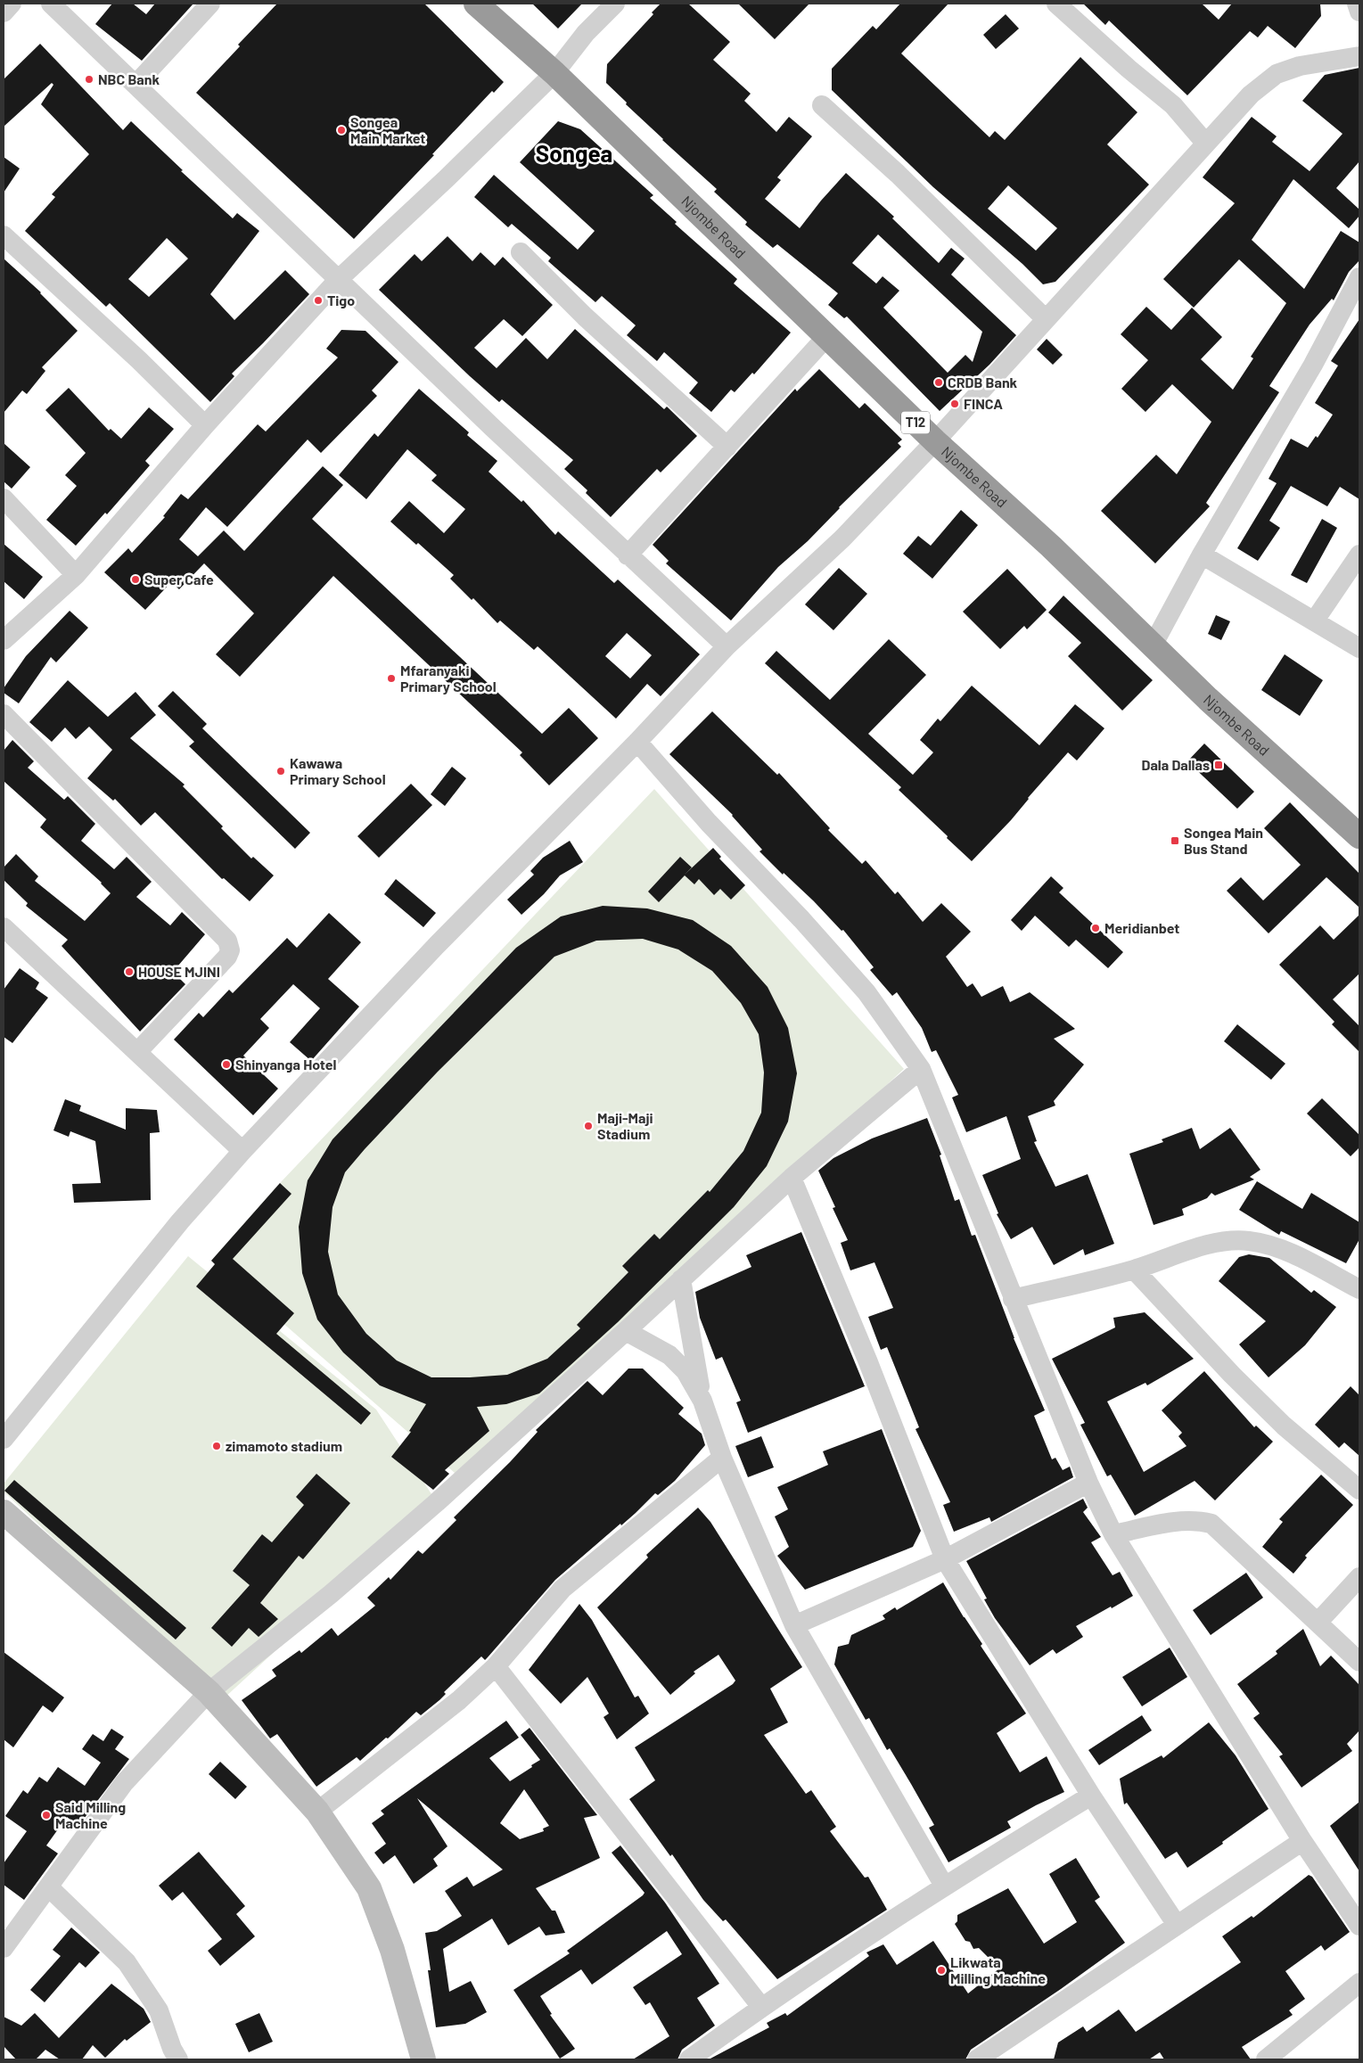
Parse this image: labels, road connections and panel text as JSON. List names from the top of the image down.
{
  "streets": {
    "highway": ["Njombe Road", "T12"]
  },
  "districts": ["Songea"],
  "places": {
    "other": [
      "NBC Bank",
      "Songea Main Market",
      "Tigo",
      "CRDB Bank",
      "FINCA",
      "Super Cafe",
      "Mfaranyaki Primary School",
      "Kawawa Primary School",
      "Meridianbet",
      "HOUSE MJINI",
      "Shinyanga Hotel",
      "Maji-Maji Stadium",
      "zimamoto stadium",
      "Said Milling Machine",
      "Likwata Milling Machine"
    ],
    "transit": ["Dala Dallas", "Songea Main Bus Stand"]
  }
}
